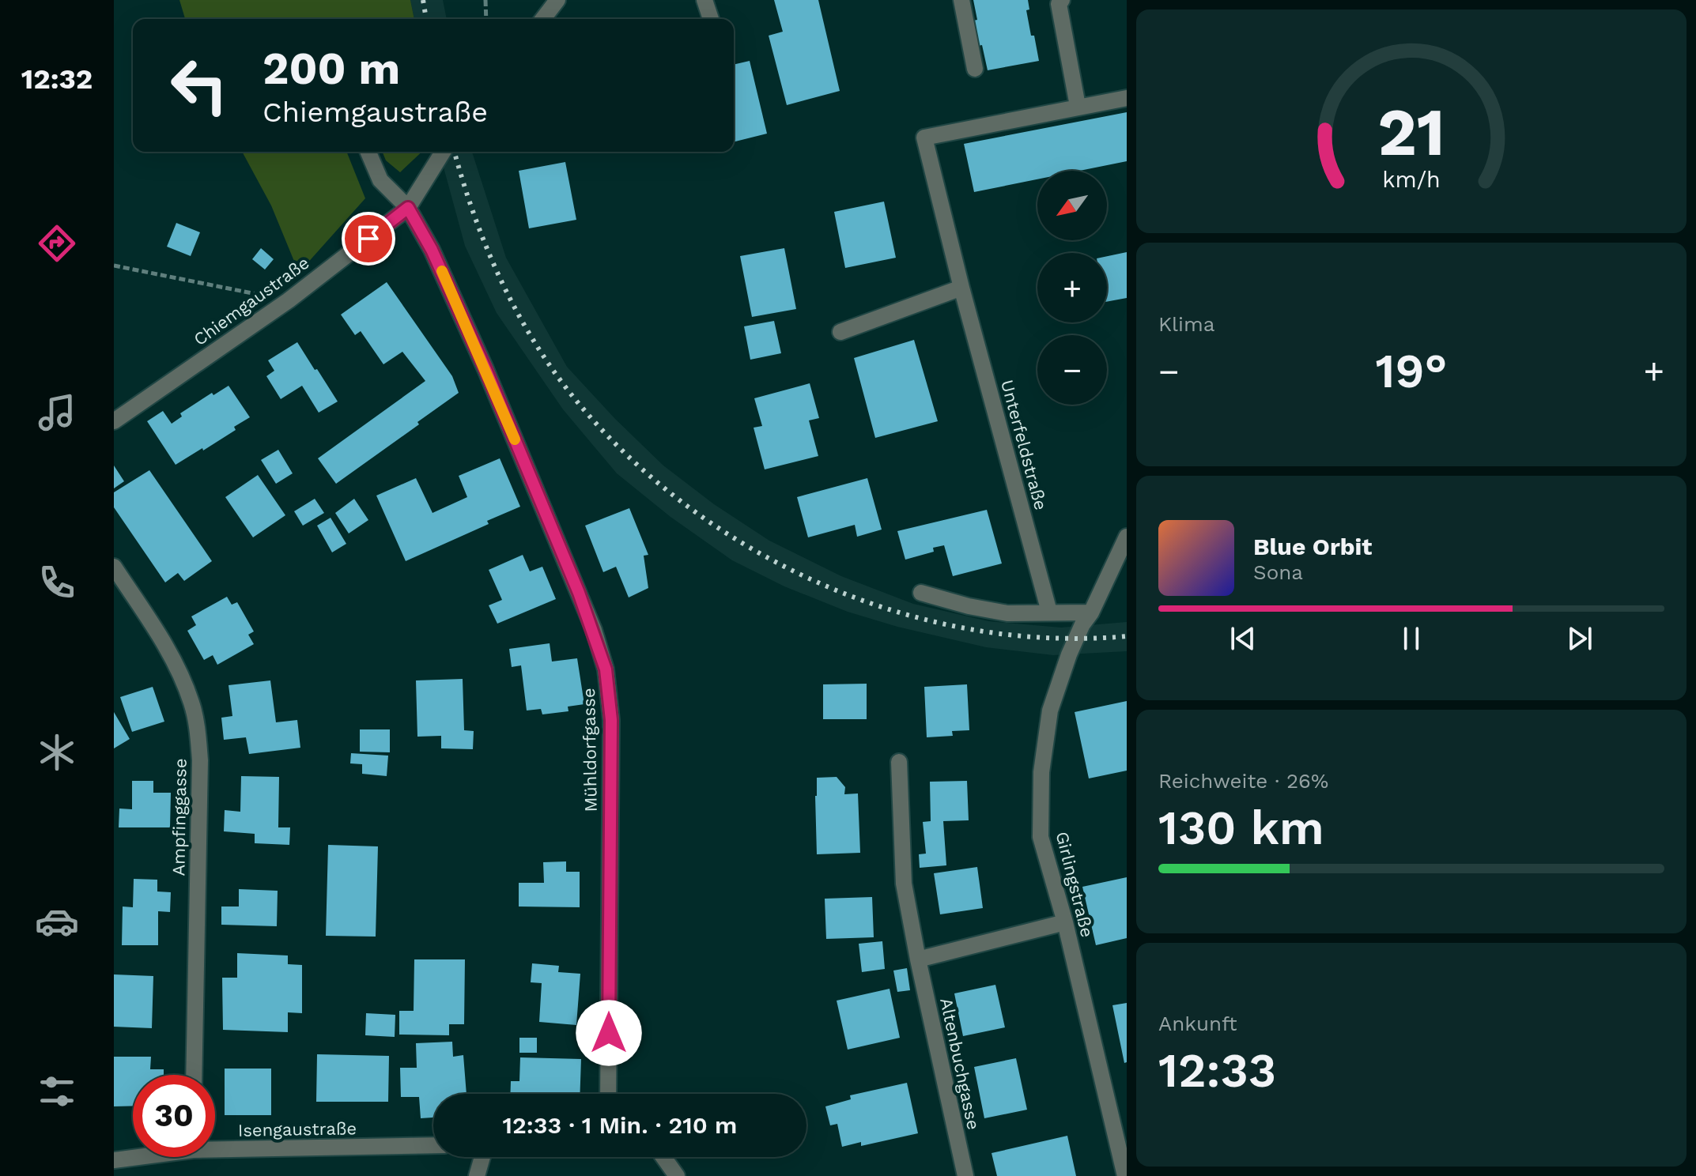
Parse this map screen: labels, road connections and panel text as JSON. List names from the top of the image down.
{
  "streets": {
    "street": [
      "Chiemgaustraße",
      "Unterfeldstraße",
      "Mühldorfgasse",
      "Ampfinggasse",
      "Girlingstraße",
      "Altenbuchgasse",
      "Isengaustraße"
    ]
  },
  "crossings": [
    ["Chiemgaustraße", "Mühldorfgasse"]
  ],
  "north": "bottom left",
  "page": {
    "tabs": "12:32",
    "turn": ["200 m", "Chiemgaustraße"],
    "map_buttons": ["+", "−"],
    "tile": [
      "Klima",
      ["Reichweite · 26%", "130 km"],
      ["Ankunft", "12:33"]
    ],
    "heat": ["−", "19°", "+"],
    "song": ["Blue Orbit", "Sona"],
    "limit": "30",
    "trip": "12:33 · 1 Min. · 210 m",
    "gauge": ["21", "km/h"]
  }
}
